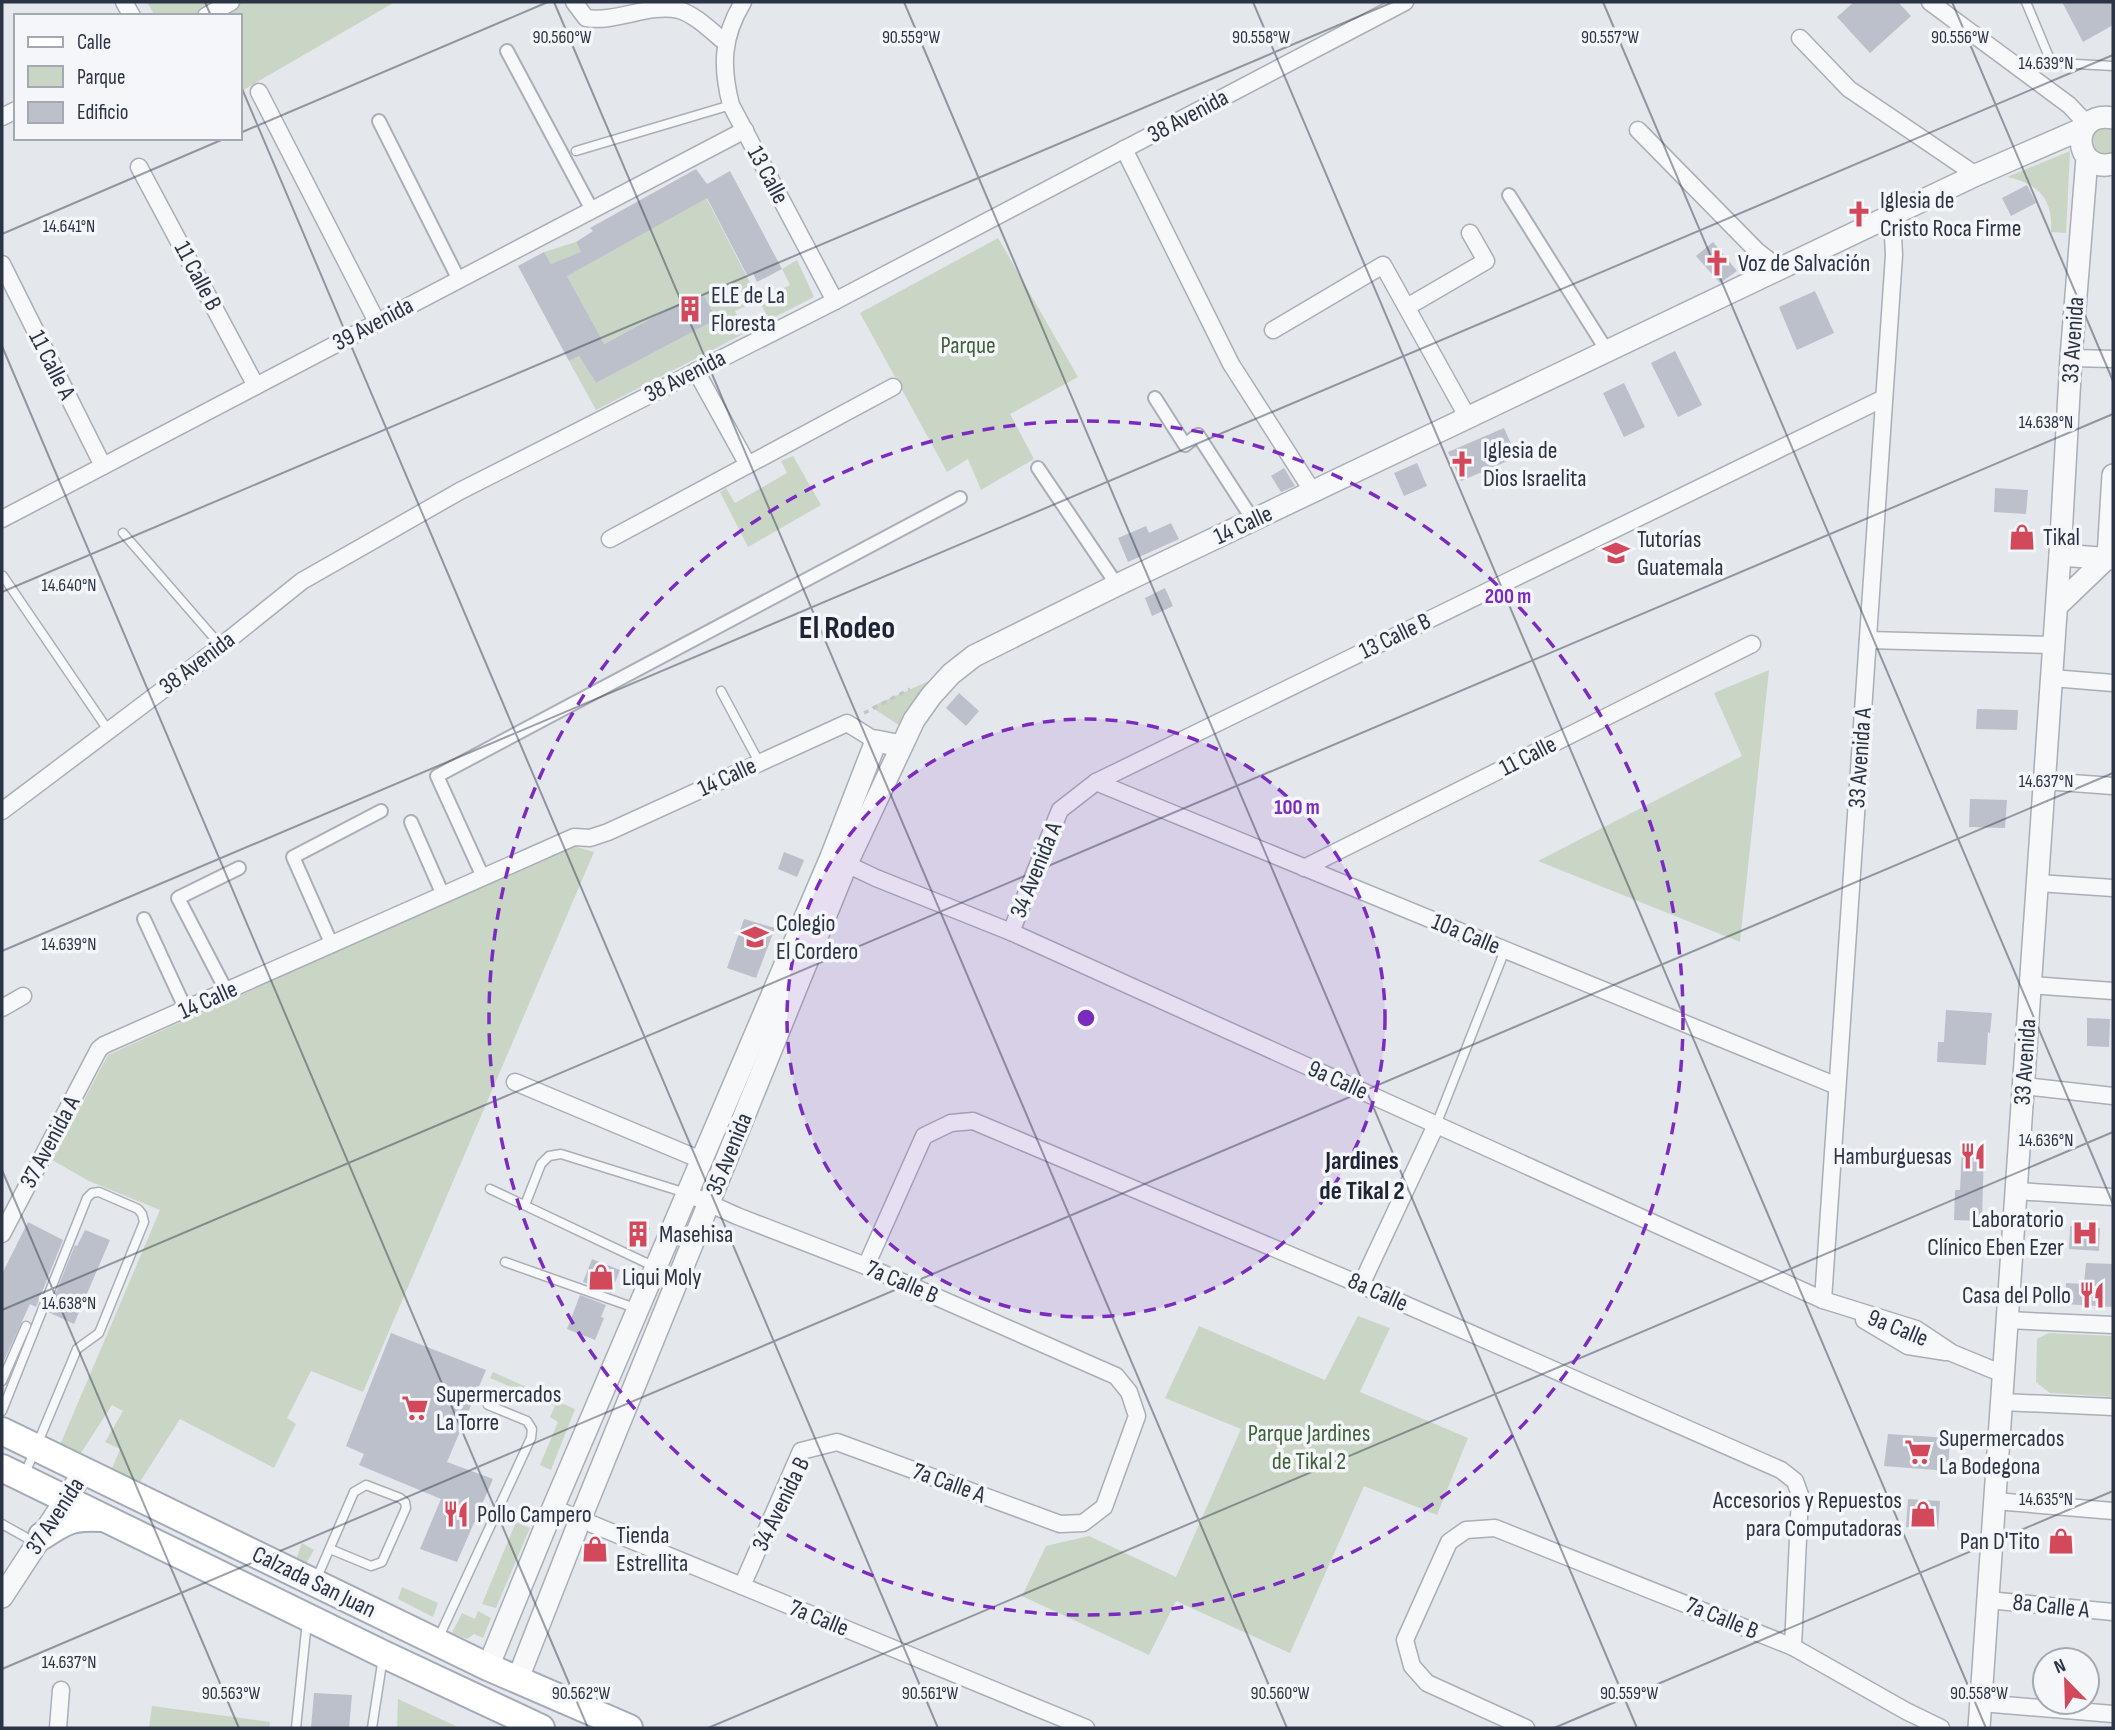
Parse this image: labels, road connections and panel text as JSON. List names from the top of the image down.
{
  "streets": {
    "main road": ["Calzada San Juan"],
    "street": [
      "38 Avenida",
      "13 Calle",
      "11 Calle B",
      "39 Avenida",
      "33 Avenida",
      "11 Calle A",
      "14 Calle",
      "13 Calle B",
      "11 Calle",
      "33 Avenida A",
      "34 Avenida A",
      "10a Calle",
      "9a Calle",
      "37 Avenida A",
      "35 Avenida",
      "7a Calle B",
      "8a Calle",
      "7a Calle A",
      "34 Avenida B",
      "37 Avenida",
      "8a Calle A",
      "7a Calle"
    ]
  },
  "crossings": [
    ["38 Avenida", "13 Calle"],
    ["13 Calle", "39 Avenida"],
    ["11 Calle B", "39 Avenida"],
    ["39 Avenida", "11 Calle A"],
    ["33 Avenida", "14 Calle"],
    ["33 Avenida", "9a Calle"],
    ["33 Avenida", "8a Calle A"],
    ["14 Calle", "33 Avenida A"],
    ["14 Calle", "37 Avenida A"],
    ["14 Calle", "35 Avenida"],
    ["13 Calle B", "33 Avenida A"],
    ["13 Calle B", "34 Avenida A"],
    ["13 Calle B", "10a Calle"],
    ["11 Calle", "10a Calle"],
    ["33 Avenida A", "10a Calle"],
    ["33 Avenida A", "9a Calle"],
    ["34 Avenida A", "10a Calle"],
    ["34 Avenida A", "9a Calle"],
    ["9a Calle", "35 Avenida"],
    ["35 Avenida", "7a Calle B"],
    ["35 Avenida", "Calzada San Juan"],
    ["35 Avenida", "7a Calle"],
    ["7a Calle B", "8a Calle"],
    ["7a Calle B", "7a Calle A"],
    ["7a Calle A", "34 Avenida B"],
    ["34 Avenida B", "7a Calle"],
    ["37 Avenida", "Calzada San Juan"]
  ],
  "districts": ["El Rodeo", "Jardines de Tikal 2"],
  "parks": ["Parque", "Parque Jardines de Tikal 2"],
  "places": {
    "church": ["Iglesia de Cristo Roca Firme", "Voz de Salvación", "Iglesia de Dios Israelita"],
    "building": ["ELE de La Floresta", "Masehisa"],
    "shop": [
      "Tikal",
      "Liqui Moly",
      "Accesorios y Repuestos para Computadoras",
      "Pan D'Tito",
      "Tienda Estrellita"
    ],
    "school or university": ["Tutorías Guatemala", "Colegio El Cordero"],
    "restaurant": ["Hamburguesas", "Casa del Pollo", "Pollo Campero"],
    "hospital": ["Laboratorio Clínico Eben Ezer"],
    "supermarket": ["Supermercados La Torre", "Supermercados La Bodegona"]
  },
  "legend": ["Calle", "Parque", "Edificio"],
  "north": "top left",
  "coordinates": [
    "90.560°W",
    "90.559°W",
    "90.558°W",
    "90.557°W",
    "90.556°W",
    "14.639°N",
    "14.641°N",
    "14.638°N",
    "14.640°N",
    "14.637°N",
    "14.636°N",
    "14.635°N",
    "90.563°W",
    "90.562°W",
    "90.561°W"
  ],
  "rings": ["200 m", "100 m"]
}
